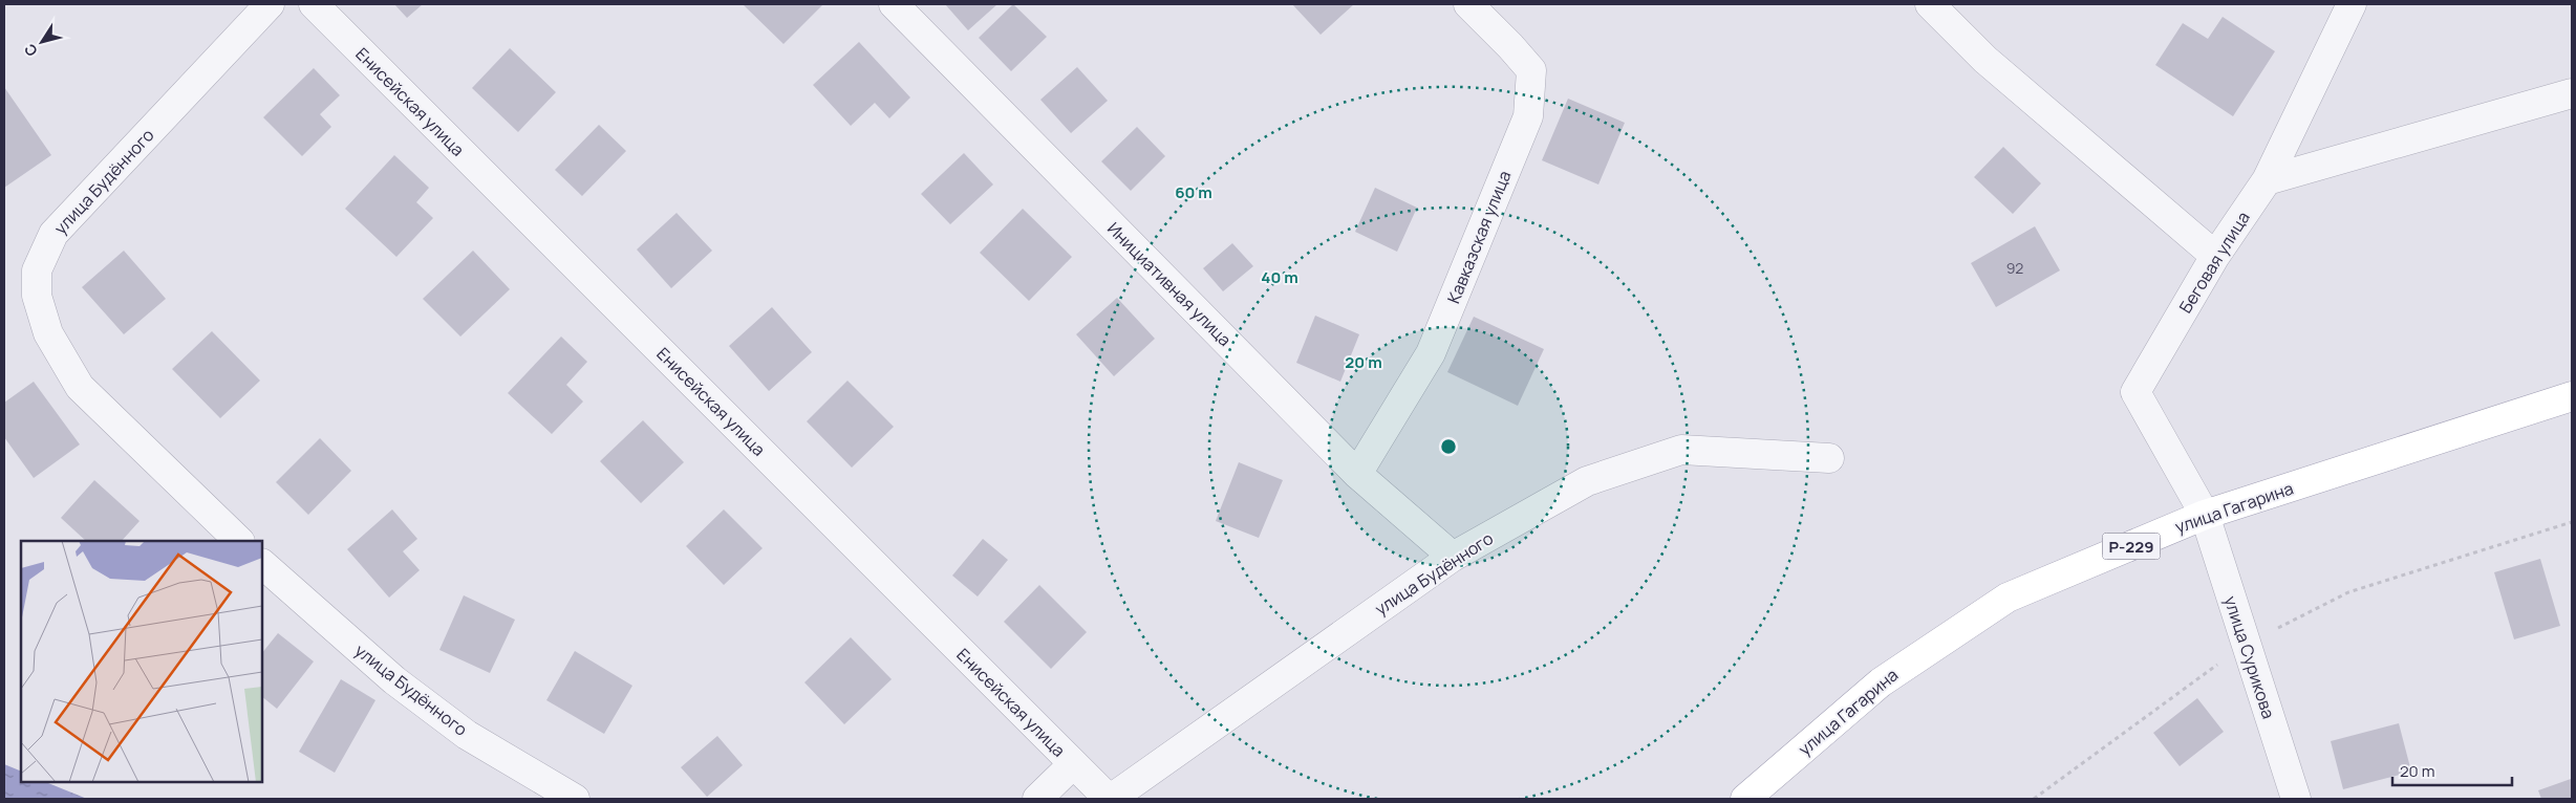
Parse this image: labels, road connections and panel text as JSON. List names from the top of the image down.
{
  "streets": {
    "main road": ["улица Гагарина", "Р-229"],
    "street": [
      "Енисейская улица",
      "улица Будённого",
      "Кавказская улица",
      "Беговая улица",
      "Инициативная улица",
      "улица Сурикова"
    ]
  },
  "crossings": [
    ["Енисейская улица", "улица Будённого"],
    ["улица Будённого", "Инициативная улица"],
    ["Кавказская улица", "Инициативная улица"],
    ["Беговая улица", "улица Гагарина"],
    ["Беговая улица", "улица Сурикова"],
    ["улица Гагарина", "улица Сурикова"]
  ],
  "house_numbers": ["92"],
  "scale_bar": "20 m",
  "north": "bottom left",
  "rings": ["60 m", "40 m", "20 m"]
}
